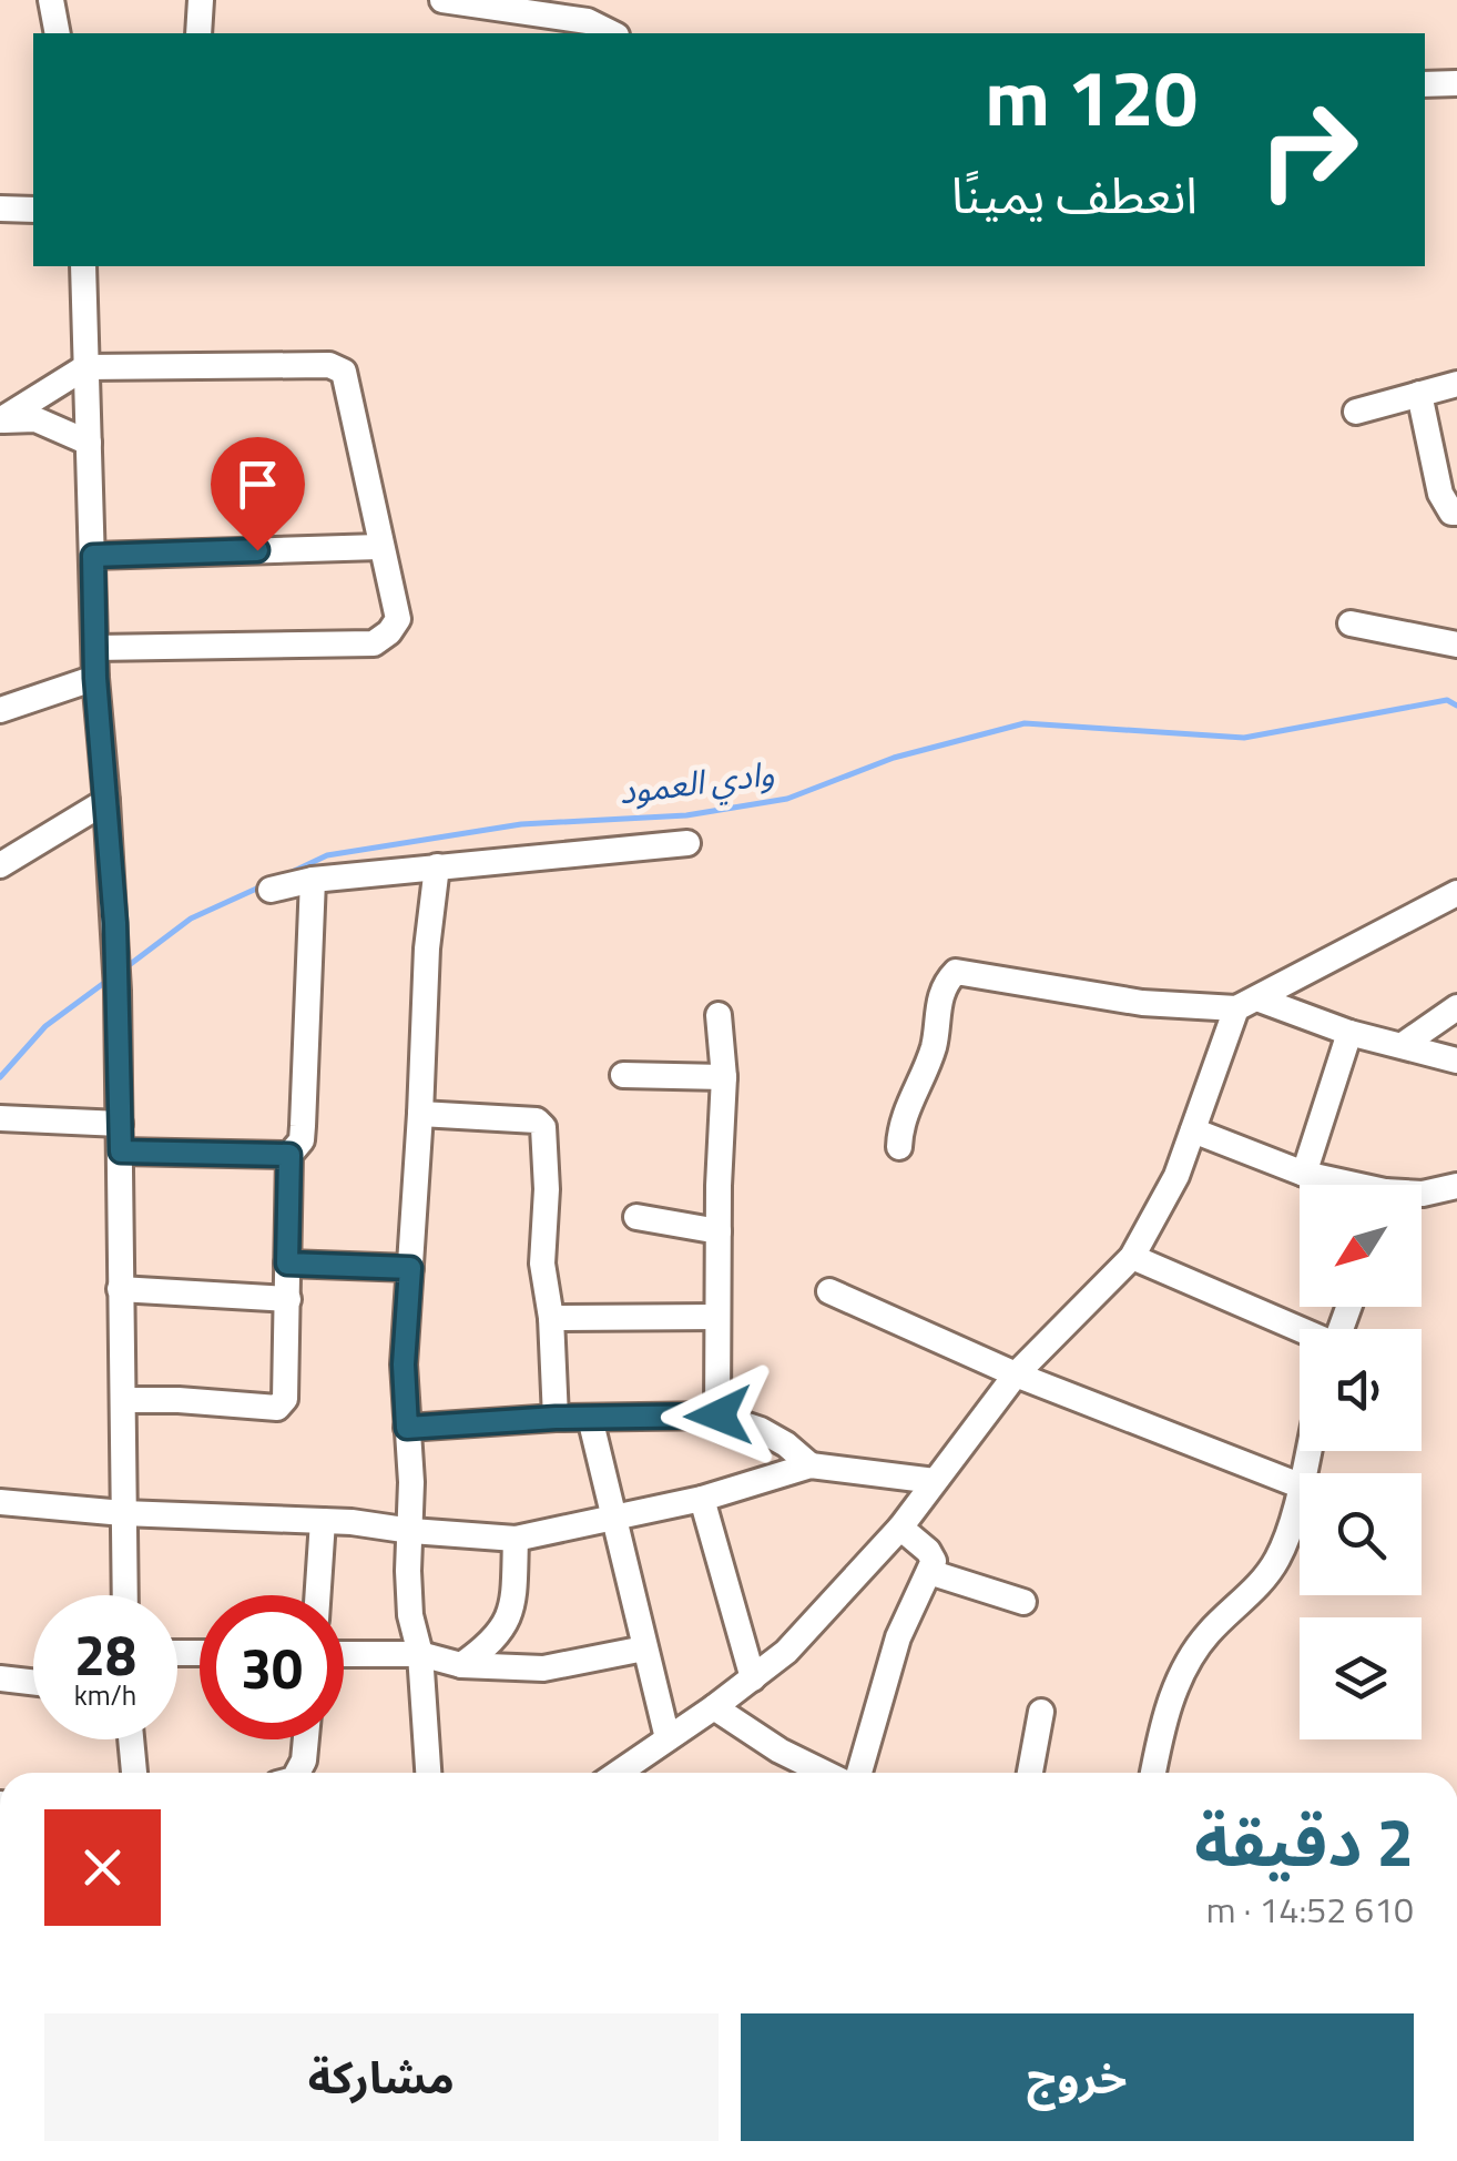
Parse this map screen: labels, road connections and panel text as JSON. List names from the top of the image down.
{
  "water": ["وادي العمود"],
  "north": "bottom left",
  "page": {
    "turn": ["120 m", "انعطف يمينًا"],
    "speed": "28 km/h",
    "limit": "30",
    "heading": ["2 دقيقة", "610 m · 14:52"],
    "buttons": ["خروج", "مشاركة"]
  }
}
